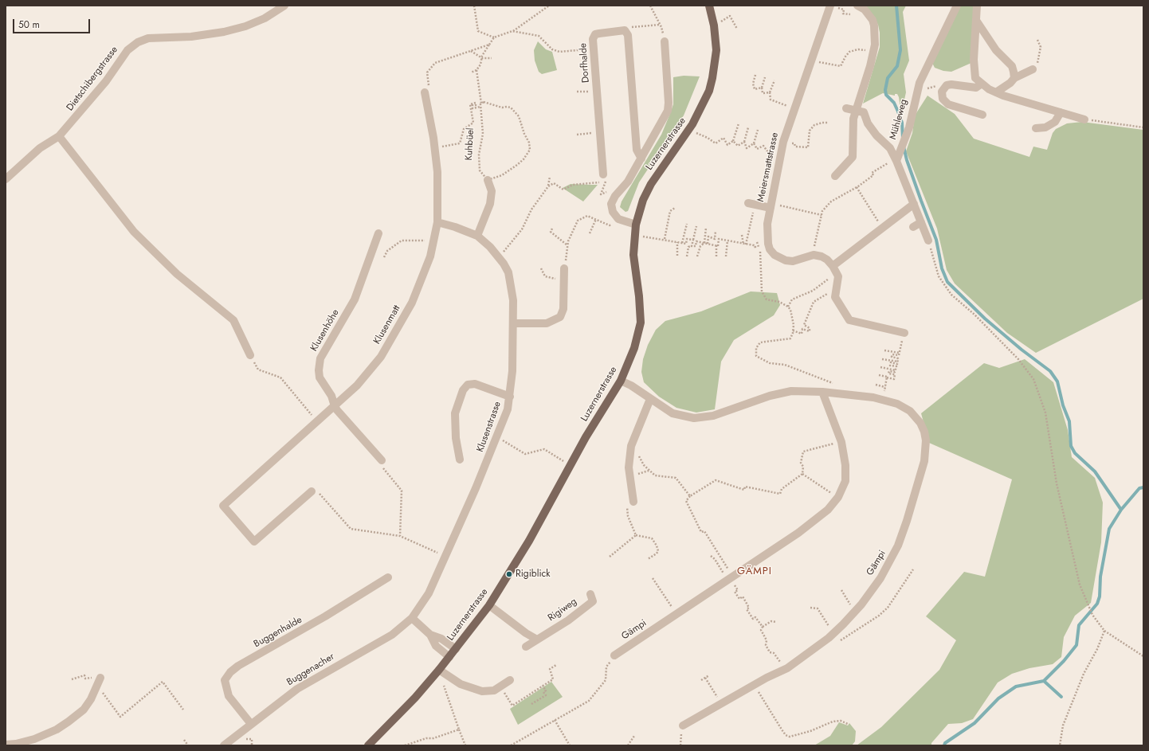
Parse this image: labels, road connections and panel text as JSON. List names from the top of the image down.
{
  "streets": {
    "main road": ["Luzernerstrasse"],
    "street": [
      "Dorfhalde",
      "Dietschibergstrasse",
      "Mühleweg",
      "Meiersmattstrasse",
      "Klusenmatt",
      "Klusenhöhe",
      "Klusenstrasse",
      "Gämpi",
      "Rigiweg",
      "Buggenhalde",
      "Buggenacher"
    ],
    "path": ["Kuhbüel"]
  },
  "crossings": [
    ["Luzernerstrasse", "Gämpi"],
    ["Klusenmatt", "Klusenhöhe"],
    ["Klusenmatt", "Klusenstrasse"],
    ["Klusenstrasse", "Buggenacher"],
    ["Buggenhalde", "Buggenacher"]
  ],
  "districts": ["GÄMPI"],
  "places": ["Rigiblick"],
  "scale_bar": "50 m"
}
